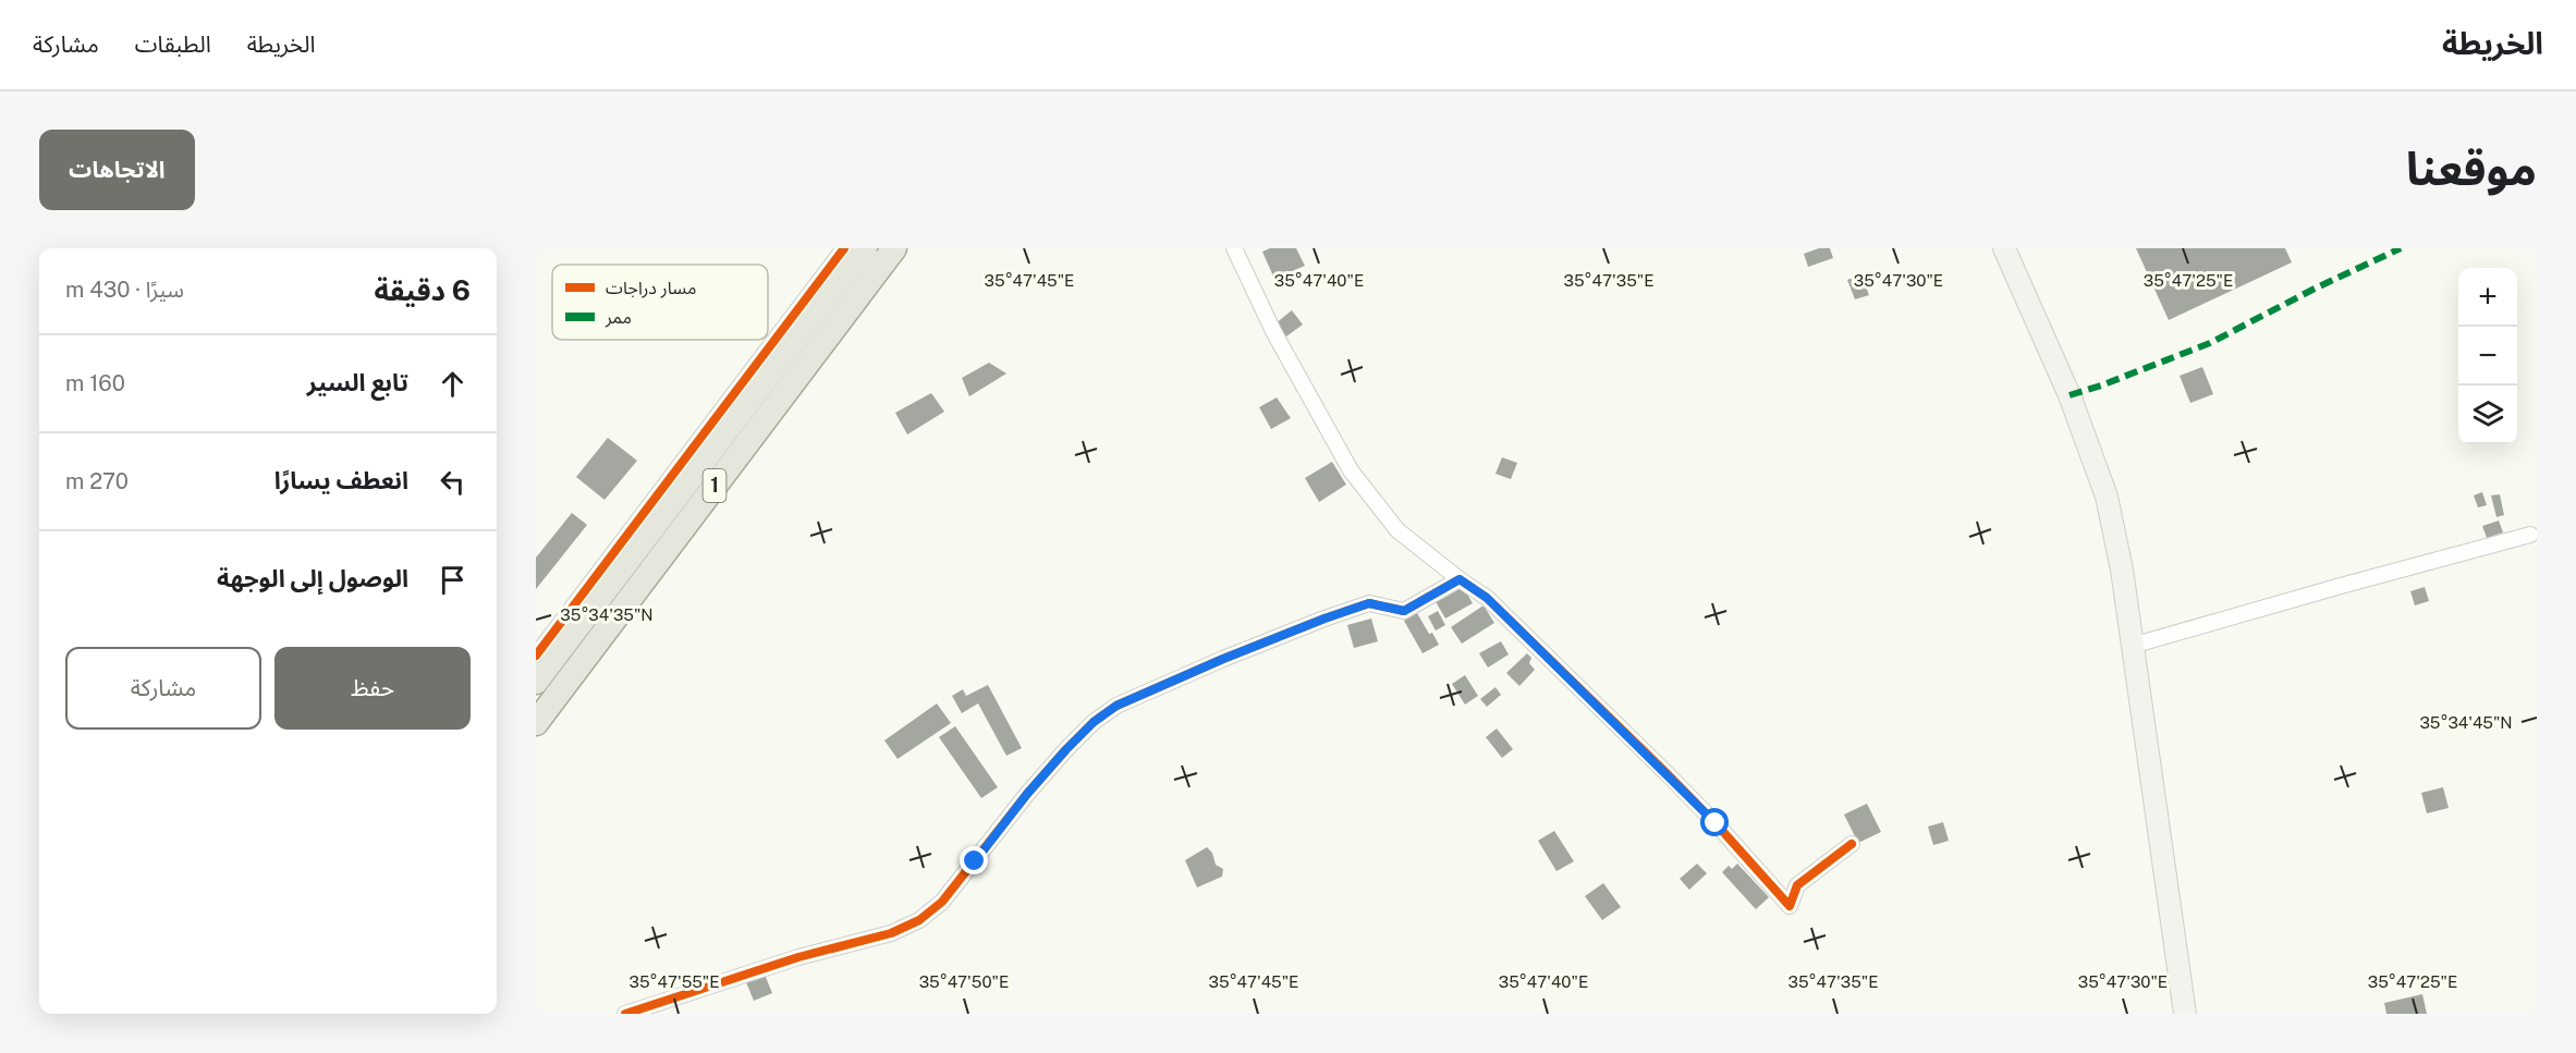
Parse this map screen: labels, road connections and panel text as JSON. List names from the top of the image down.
{
  "streets": {
    "main road": ["1"]
  },
  "legend": ["مسار دراجات", "ممر"],
  "page": {
    "header": "الخريطة",
    "nav": ["الخريطة", "الطبقات", "مشاركة"],
    "title": "موقعنا",
    "buttons": [
      "الاتجاهات",
      ["حفظ", "مشاركة"]
    ],
    "heading": ["6 دقيقة", "سيرًا · 430 m"],
    "map_buttons": ["+", "−"],
    "list": [
      ["تابع السير", "160 m"],
      ["انعطف يسارًا", "270 m"],
      "الوصول إلى الوجهة"
    ]
  },
  "coordinates": [
    "35°47'45\"E",
    "35°47'40\"E",
    "35°47'35\"E",
    "35°47'30\"E",
    "35°47'25\"E",
    "35°34'35\"N",
    "35°34'45\"N",
    "35°47'55\"E",
    "35°47'50\"E"
  ]
}
